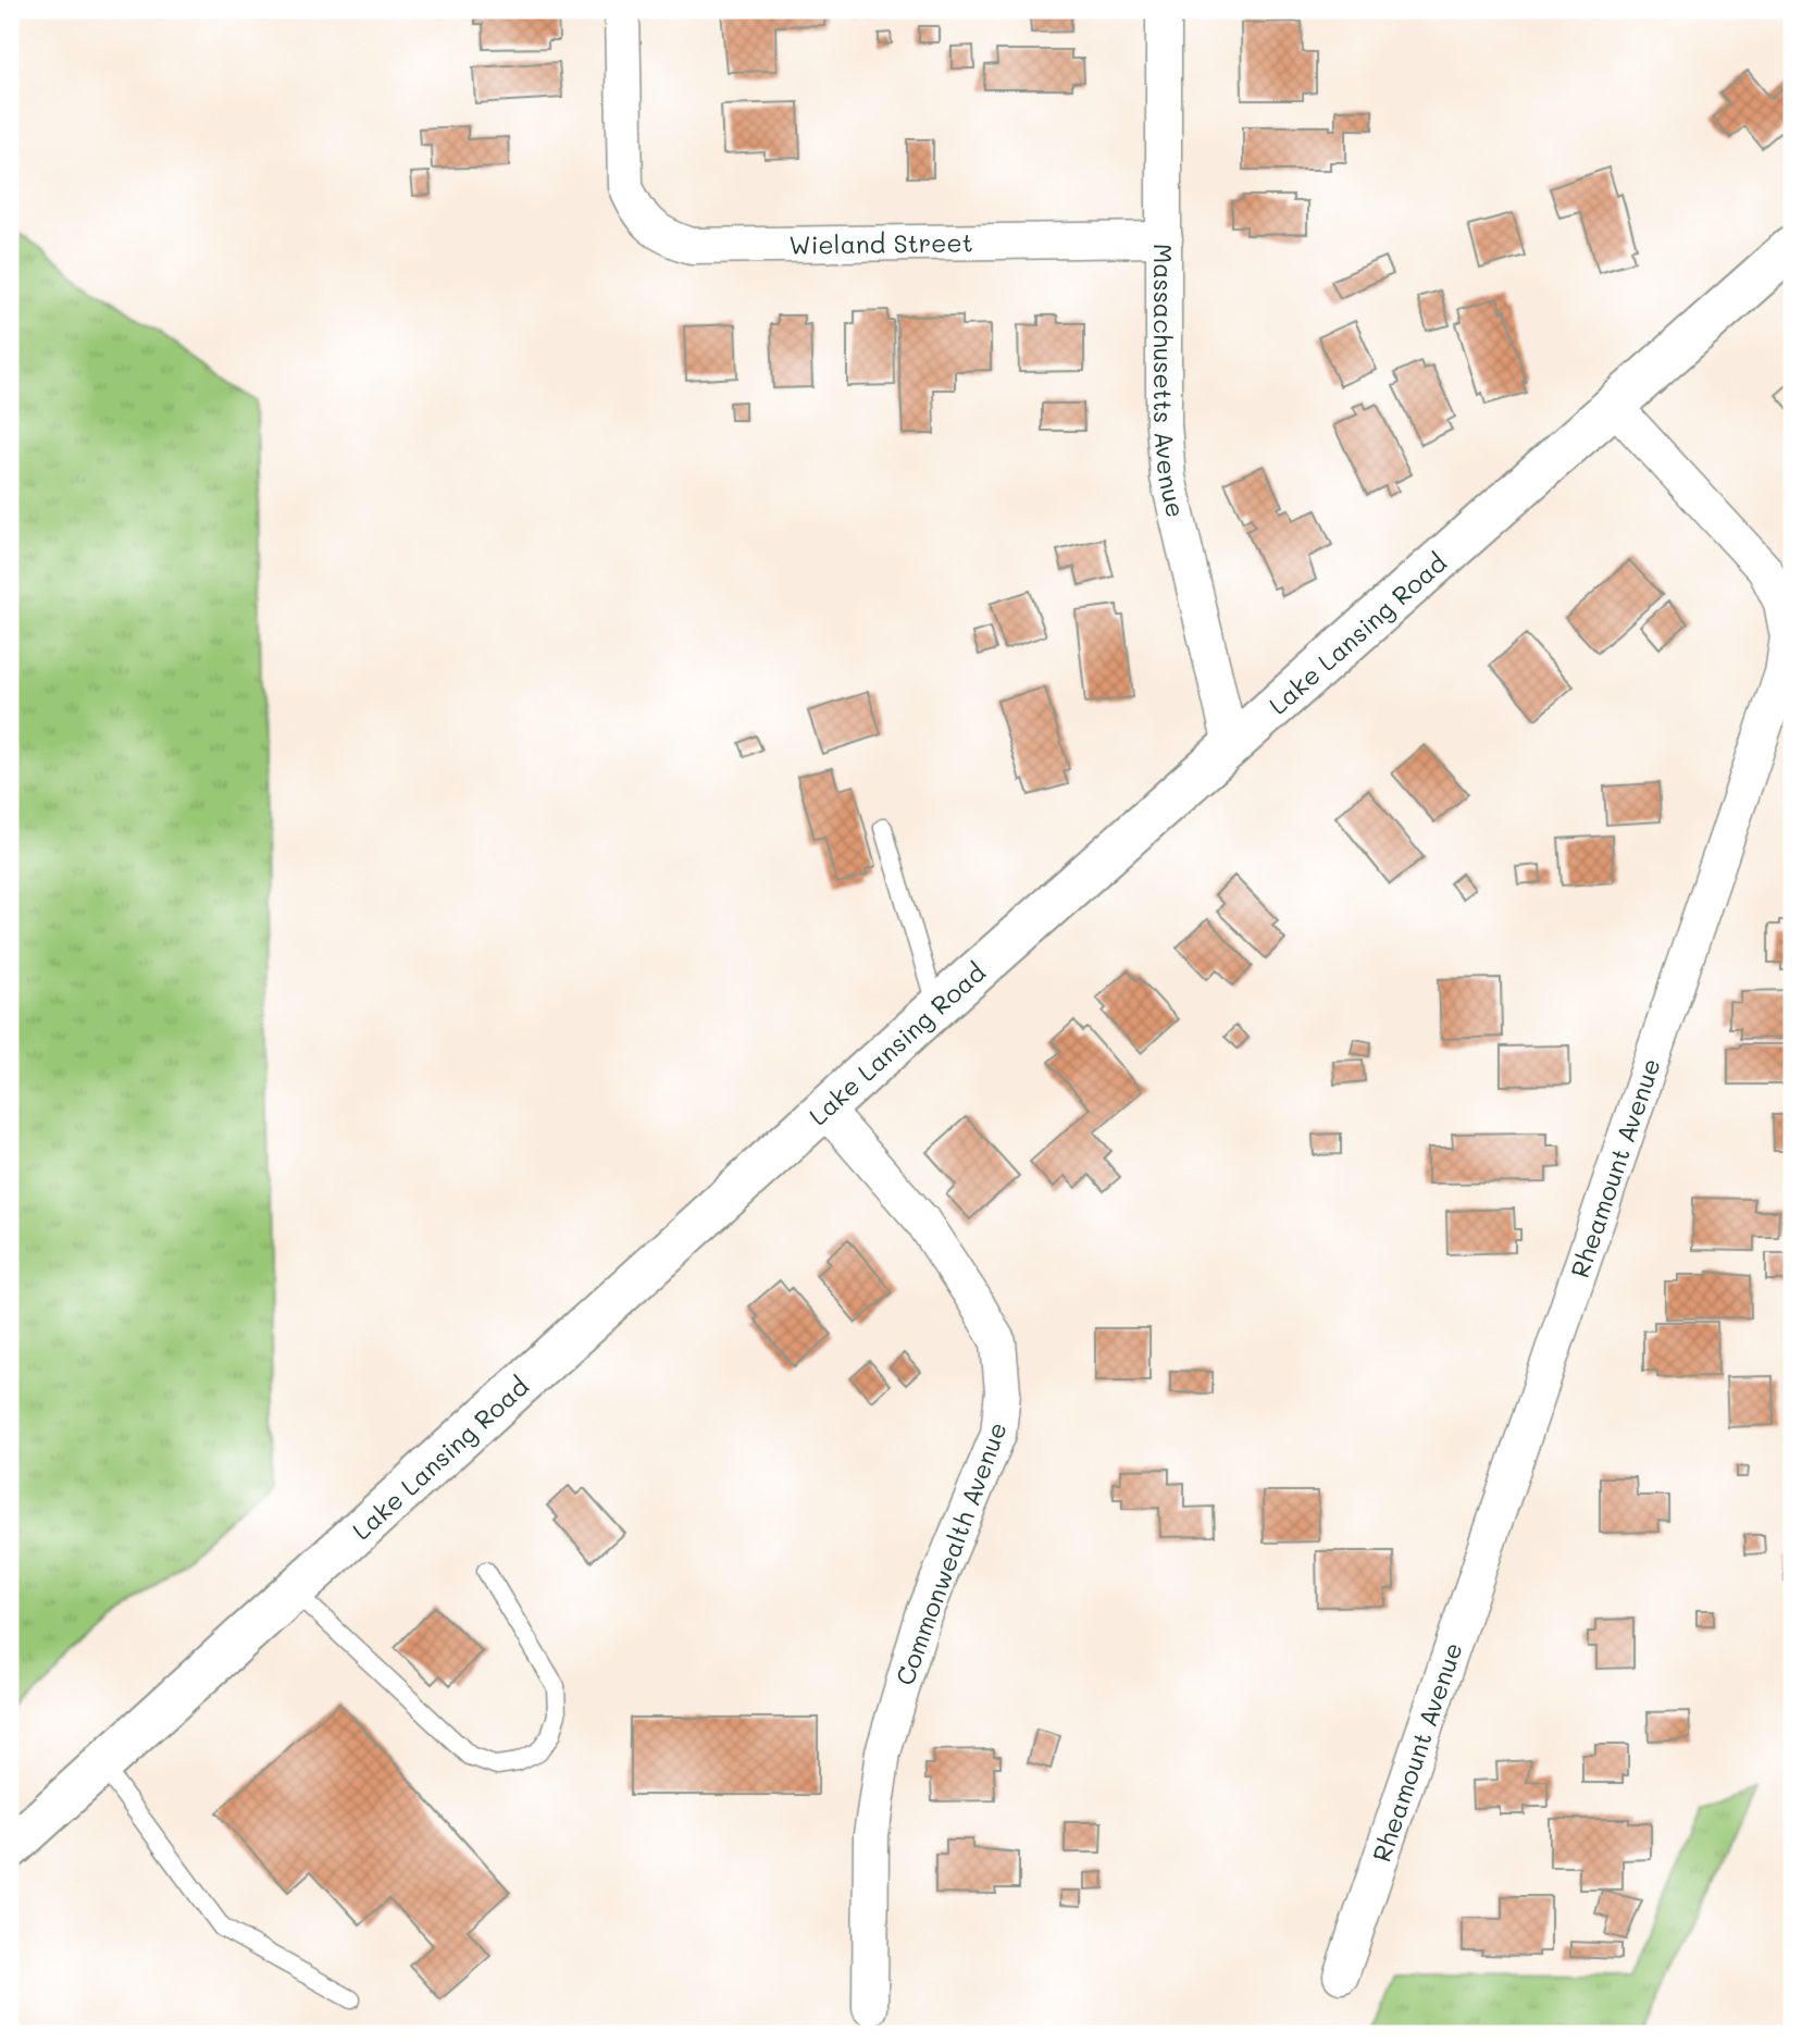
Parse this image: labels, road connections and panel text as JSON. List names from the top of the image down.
{
  "streets": {
    "main road": ["Lake Lansing Road"],
    "street": [
      "Wieland Street",
      "Massachusetts Avenue",
      "Rheamount Avenue",
      "Commonwealth Avenue"
    ]
  },
  "crossings": [
    ["Wieland Street", "Massachusetts Avenue"],
    ["Massachusetts Avenue", "Lake Lansing Road"],
    ["Lake Lansing Road", "Rheamount Avenue"],
    ["Lake Lansing Road", "Commonwealth Avenue"]
  ]
}
